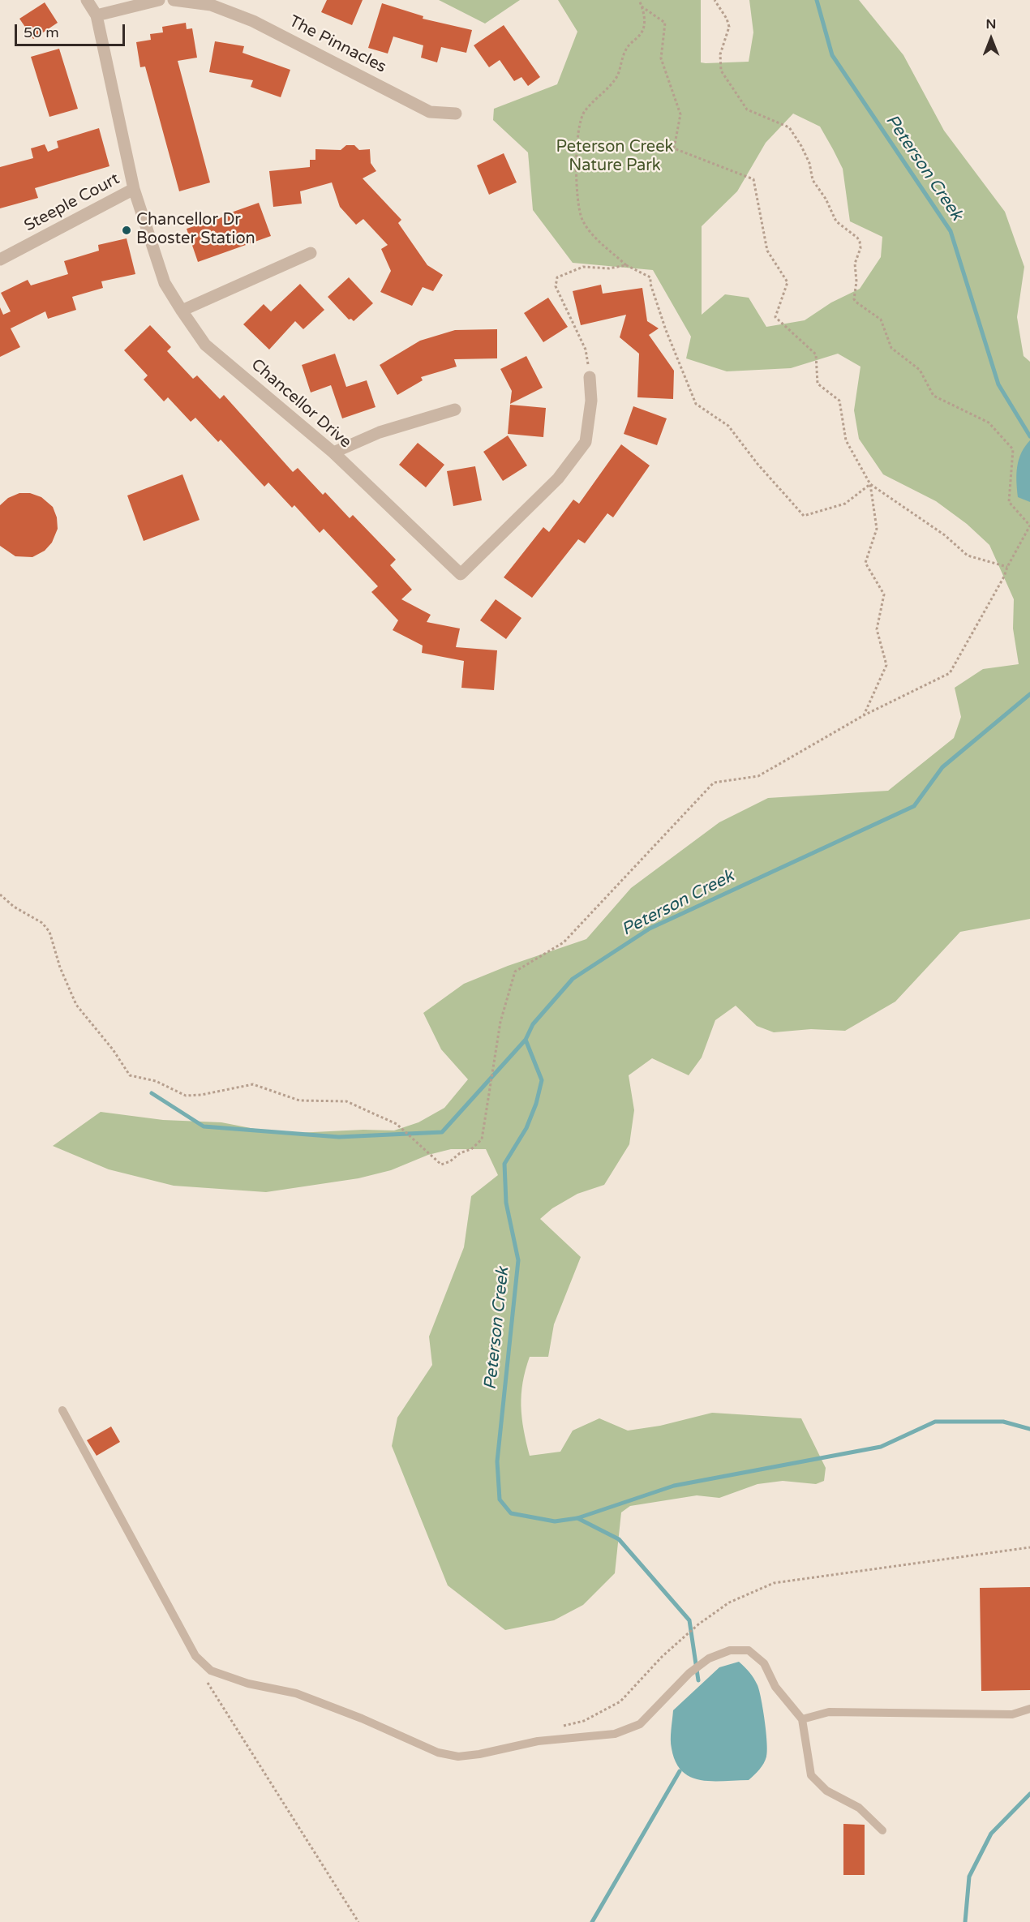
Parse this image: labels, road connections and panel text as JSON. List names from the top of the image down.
{
  "streets": {
    "street": ["The Pinnacles", "Steeple Court", "Chancellor Drive"]
  },
  "crossings": [
    ["Steeple Court", "Chancellor Drive"]
  ],
  "water": ["Peterson Creek"],
  "parks": ["Peterson Creek Nature Park"],
  "places": ["Chancellor Dr Booster Station"],
  "scale_bar": "50 m",
  "north": "top"
}
